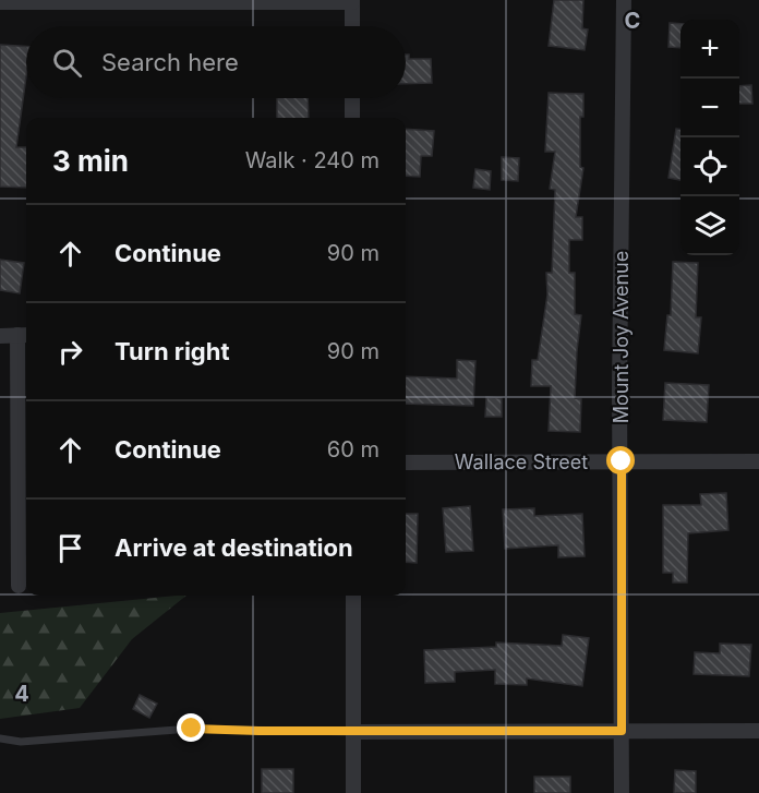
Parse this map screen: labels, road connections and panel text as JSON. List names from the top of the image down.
{
  "streets": {
    "street": ["Mount Joy Avenue", "Wallace Street"]
  },
  "crossings": [
    ["Mount Joy Avenue", "Wallace Street"]
  ],
  "page": {
    "map_buttons": ["+", "−"],
    "search": "Search here",
    "heading": ["3 min", "Walk · 240 m"],
    "list": [
      ["Continue", "90 m"],
      ["Turn right", "90 m"],
      ["Continue", "60 m"],
      "Arrive at destination"
    ]
  },
  "grid": {
    "columns": ["C"],
    "rows": ["4"]
  }
}
